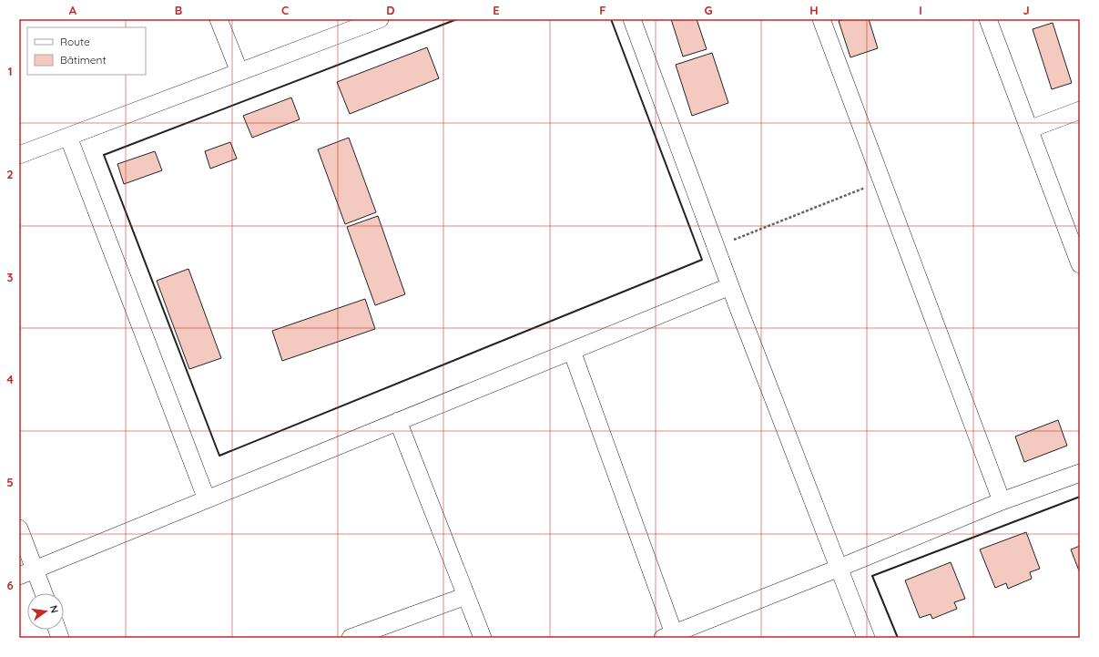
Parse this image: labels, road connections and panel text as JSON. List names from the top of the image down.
{
  "legend": ["Route", "Bâtiment"],
  "north": "right",
  "grid": {
    "columns": [
      "A",
      "B",
      "C",
      "D",
      "E",
      "F",
      "G",
      "H",
      "I",
      "J"
    ],
    "rows": [
      "1",
      "2",
      "3",
      "4",
      "5",
      "6"
    ]
  }
}
